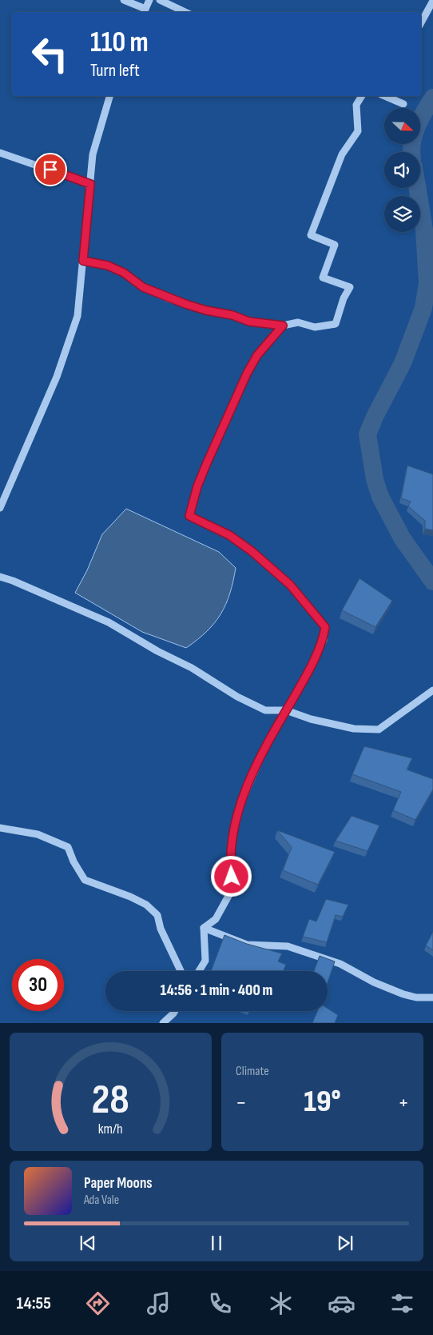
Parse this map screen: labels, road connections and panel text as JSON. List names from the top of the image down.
{
  "north": "right",
  "page": {
    "turn": ["110 m", "Turn left"],
    "limit": "30",
    "trip": "14:56 · 1 min · 400 m",
    "tile": "Climate",
    "heat": ["−", "19°", "+"],
    "song": ["Paper Moons", "Ada Vale"],
    "tabs": "14:55",
    "gauge": ["28", "km/h"]
  }
}
